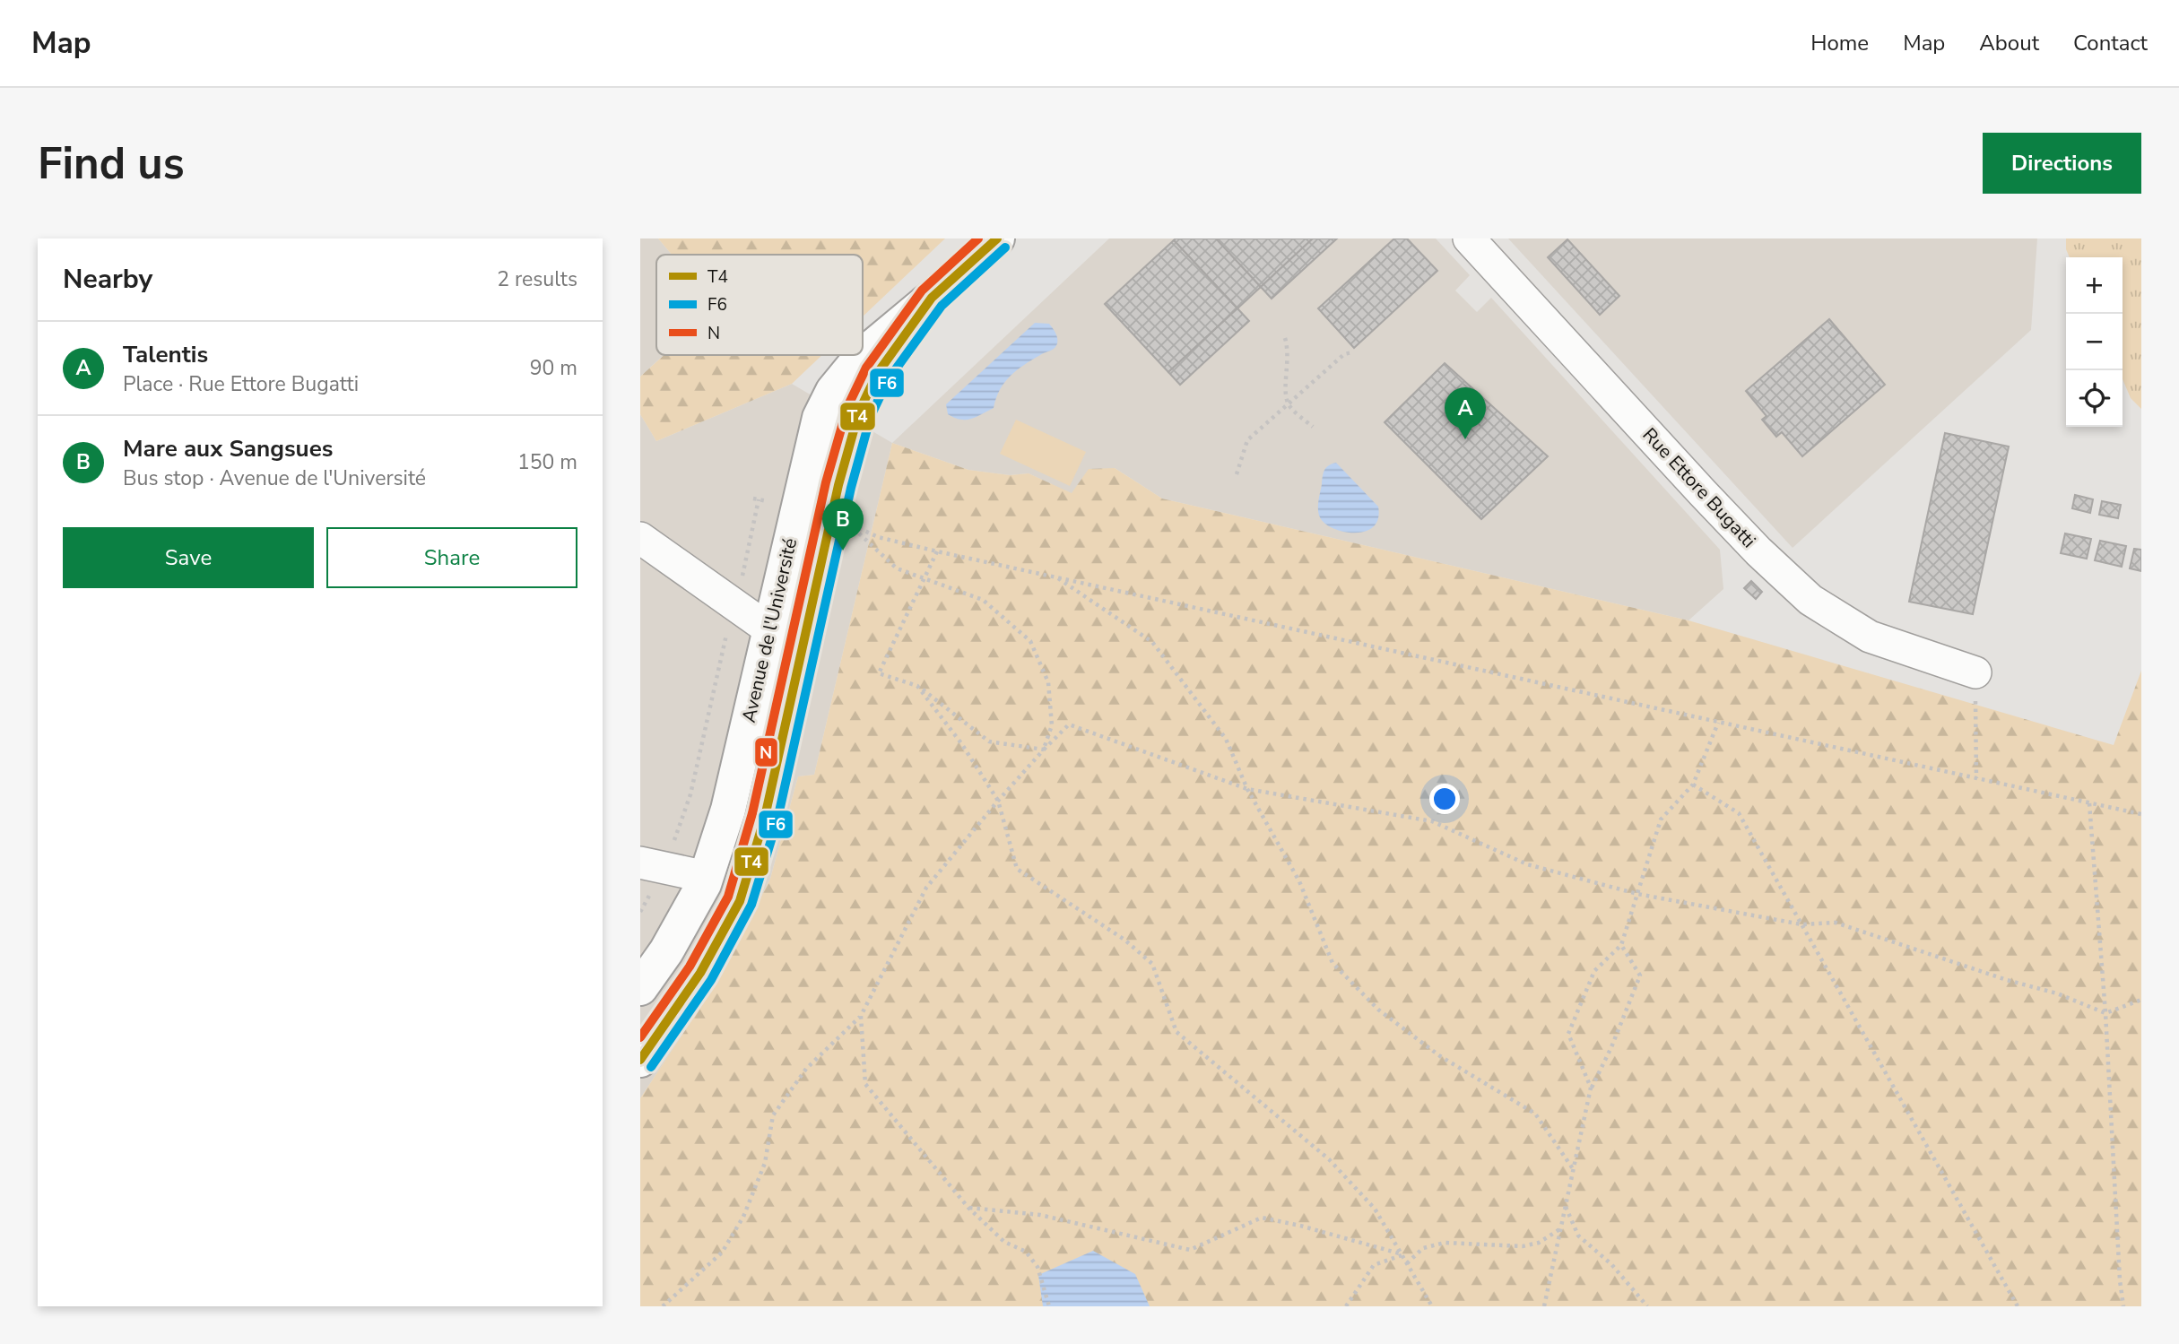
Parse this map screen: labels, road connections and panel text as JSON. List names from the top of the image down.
{
  "streets": {
    "street": ["Rue Ettore Bugatti", "Avenue de l'Université"]
  },
  "lines": ["transit line T4", "transit line N", "transit line F6"],
  "legend": ["T4", "F6", "N"],
  "page": {
    "header": "Map",
    "nav": [
      "Home",
      "Map",
      "About",
      "Contact"
    ],
    "buttons": [
      "Directions",
      ["Save", "Share"]
    ],
    "title": "Find us",
    "heading": ["Nearby", "2 results"],
    "map_buttons": ["+", "−"],
    "list": [
      {
        "mark": "A",
        "name": "Talentis",
        "note": "Place · Rue Ettore Bugatti",
        "value": "90 m"
      },
      {
        "mark": "B",
        "name": "Mare aux Sangsues",
        "note": "Bus stop · Avenue de l'Université",
        "value": "150 m"
      }
    ],
    "pins": ["A", "B"]
  }
}
